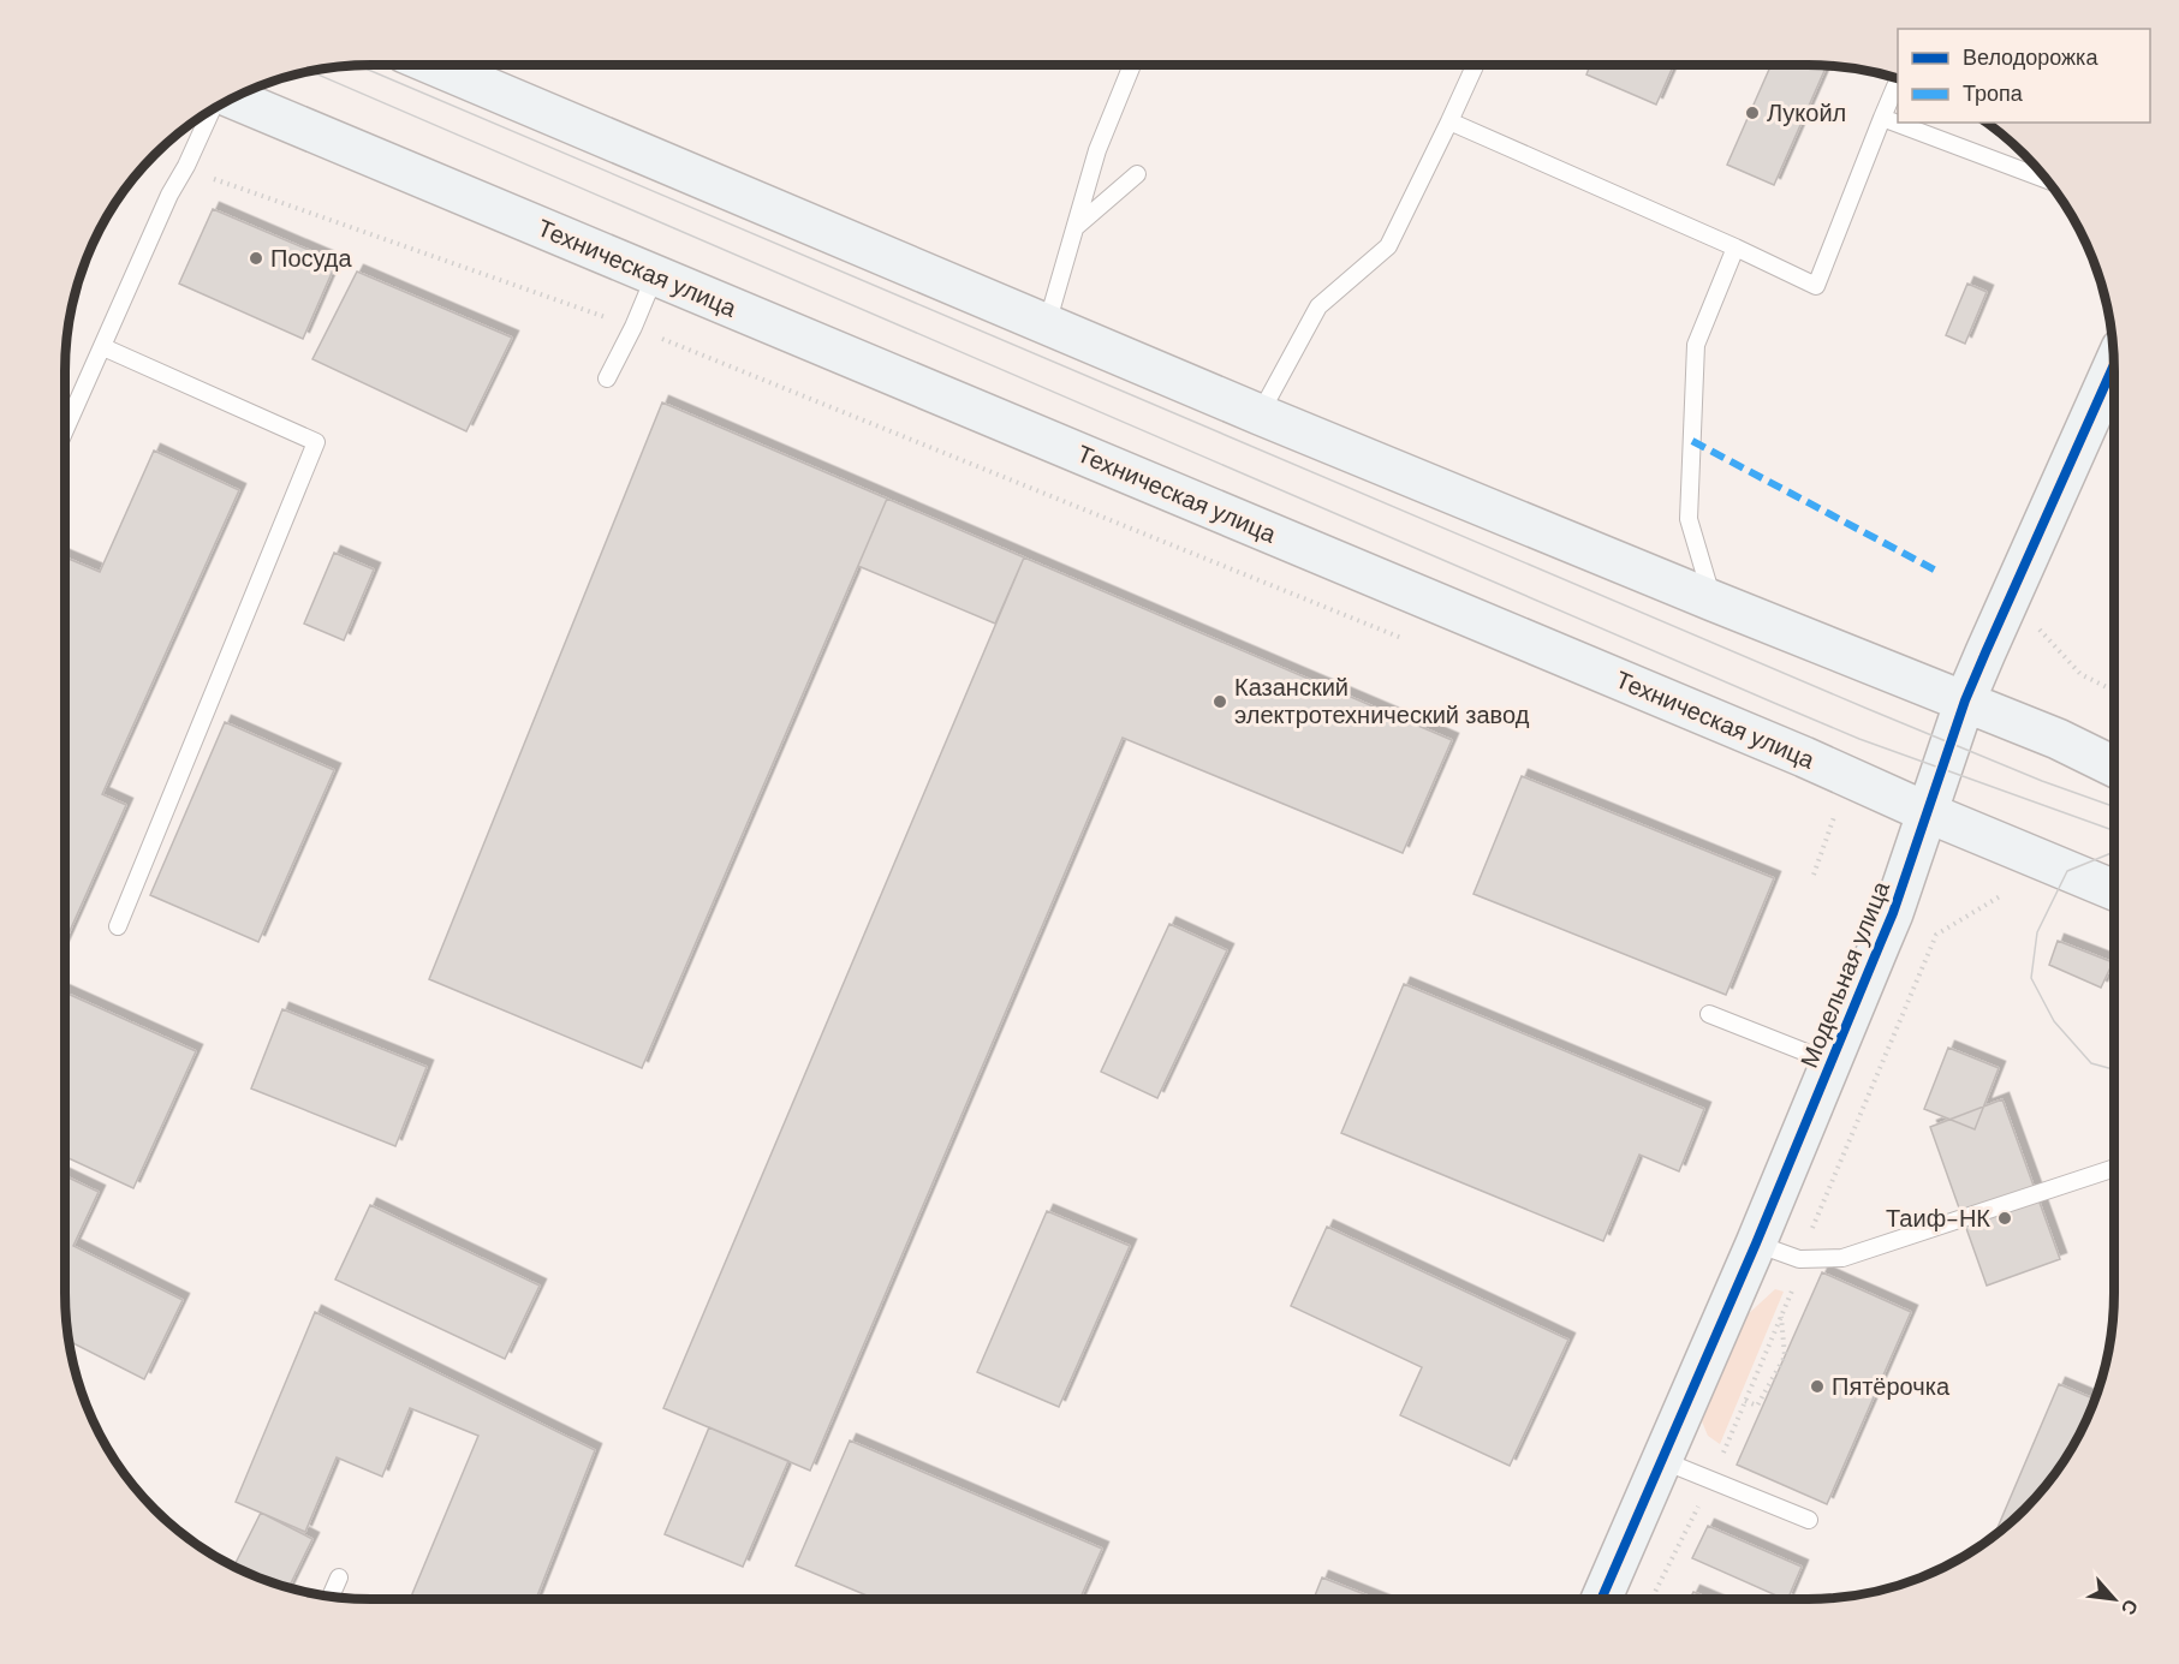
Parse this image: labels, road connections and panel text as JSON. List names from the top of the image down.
{
  "streets": {
    "main road": ["Техническая улица", "Модельная улица"]
  },
  "crossings": [
    ["Техническая улица", "Модельная улица"]
  ],
  "places": [
    "Лукойл",
    "Посуда",
    "Казанский электротехнический завод",
    "Таиф-НК",
    "Пятёрочка"
  ],
  "legend": ["Велодорожка", "Тропа"],
  "north": "bottom right"
}
